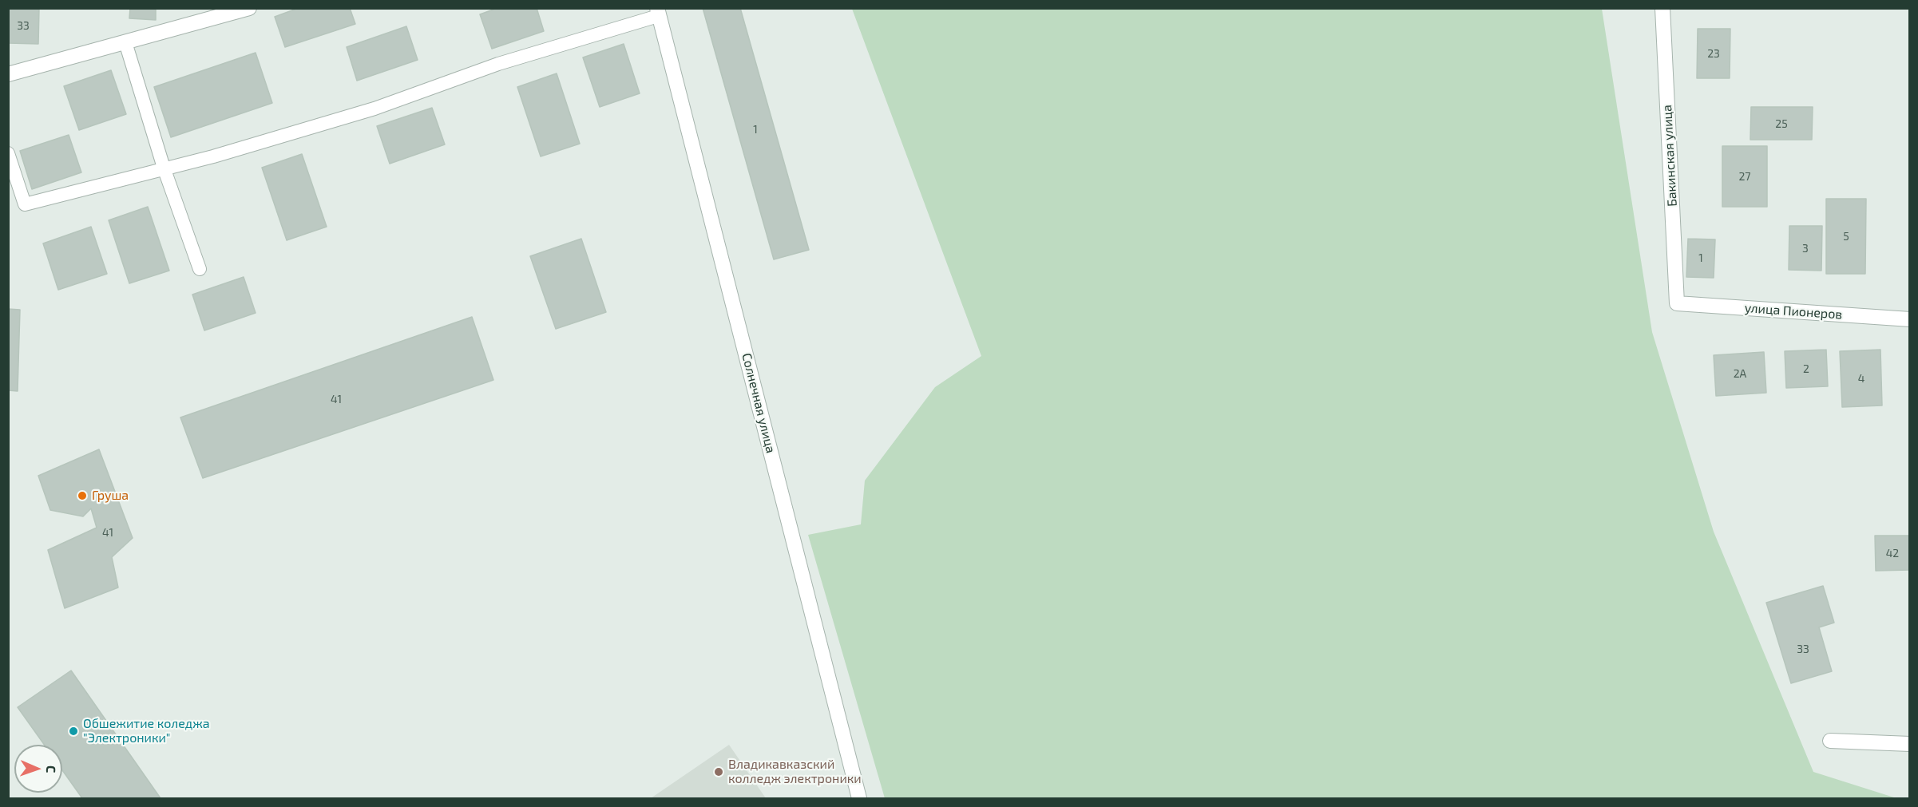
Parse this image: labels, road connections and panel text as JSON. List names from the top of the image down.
{
  "streets": {
    "street": ["Бакинская улица", "улица Пионеров", "Солнечная улица"]
  },
  "crossings": [
    ["Бакинская улица", "улица Пионеров"]
  ],
  "places": ["Груша", "Обшежитие коледжа \"Электроники\"", "Владикавказский колледж электроники"],
  "house_numbers": [
    "33",
    "23",
    "25",
    "1",
    "27",
    "5",
    "3",
    "1",
    "2",
    "2А",
    "4",
    "41",
    "41",
    "42",
    "33"
  ],
  "north": "right"
}
